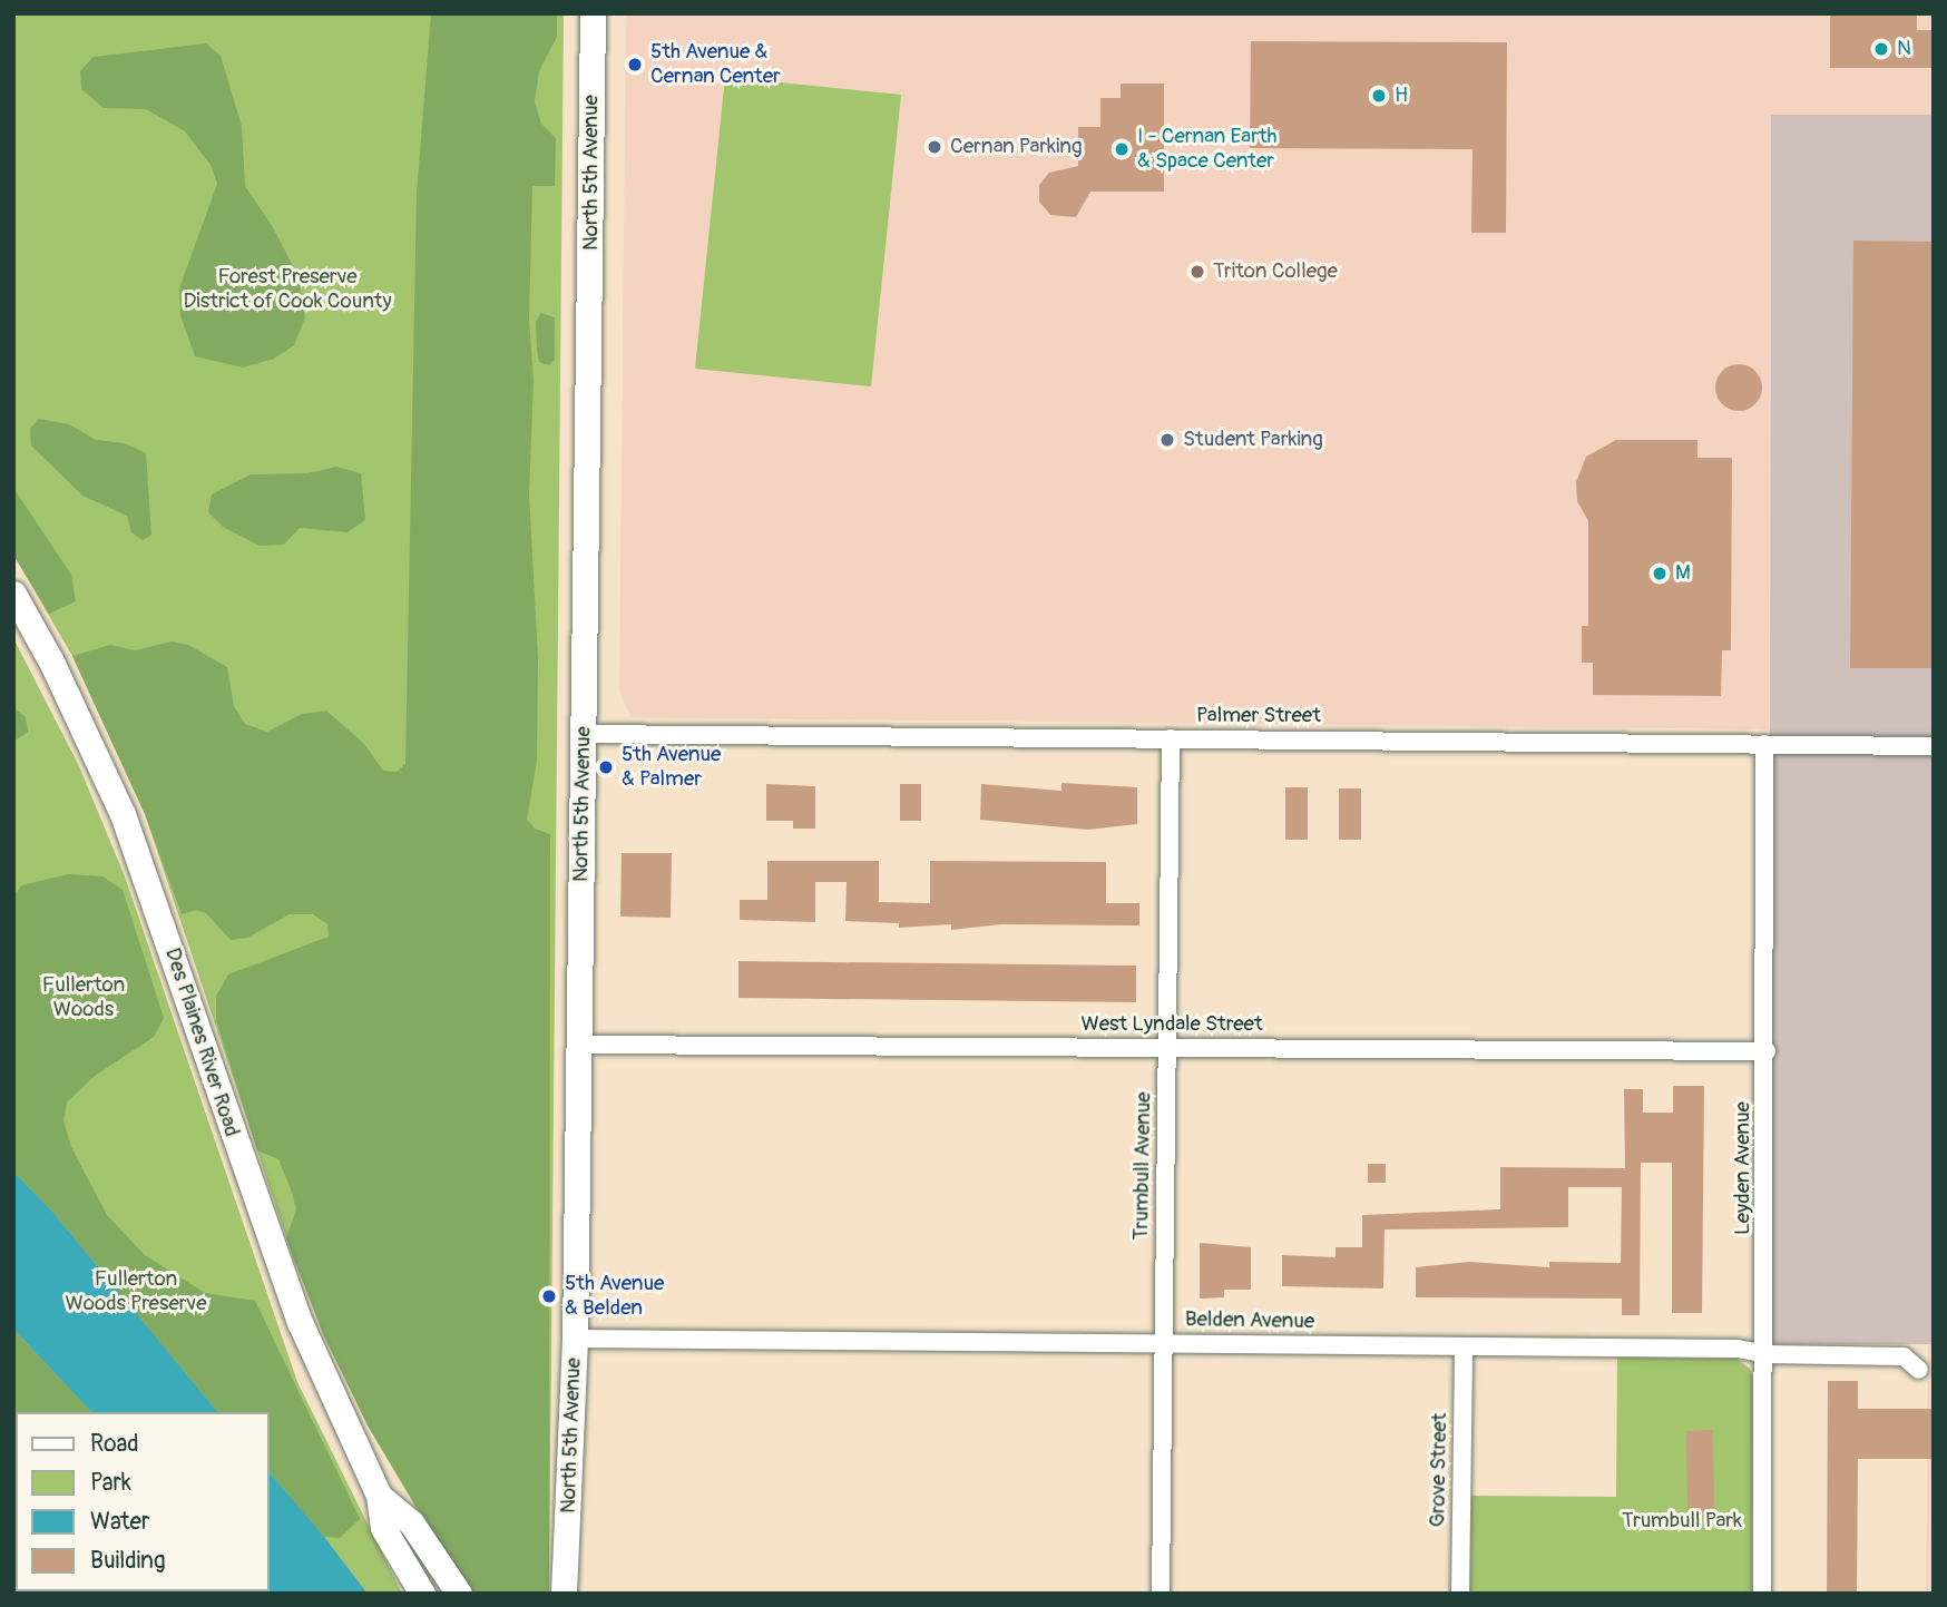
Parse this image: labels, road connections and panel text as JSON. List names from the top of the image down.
{
  "streets": {
    "street": [
      "North 5th Avenue",
      "Palmer Street",
      "West Lyndale Street",
      "Des Plaines River Road",
      "Trumbull Avenue",
      "Leyden Avenue",
      "Belden Avenue",
      "Grove Street"
    ]
  },
  "crossings": [
    ["North 5th Avenue", "Palmer Street"],
    ["North 5th Avenue", "West Lyndale Street"],
    ["North 5th Avenue", "Belden Avenue"],
    ["Palmer Street", "Trumbull Avenue"],
    ["Palmer Street", "Leyden Avenue"],
    ["West Lyndale Street", "Trumbull Avenue"],
    ["West Lyndale Street", "Leyden Avenue"],
    ["Trumbull Avenue", "Belden Avenue"],
    ["Leyden Avenue", "Belden Avenue"],
    ["Belden Avenue", "Grove Street"]
  ],
  "parks": [
    "Forest Preserve District of Cook County",
    "Fullerton Woods",
    "Fullerton Woods Preserve",
    "Trumbull Park"
  ],
  "places": [
    "N",
    "5th Avenue & Cernan Center",
    "H",
    "Cernan Parking",
    "I - Cernan Earth & Space Center",
    "Triton College",
    "Student Parking",
    "M",
    "5th Avenue & Palmer",
    "5th Avenue & Belden"
  ],
  "legend": [
    "Road",
    "Park",
    "Water",
    "Building"
  ]
}
